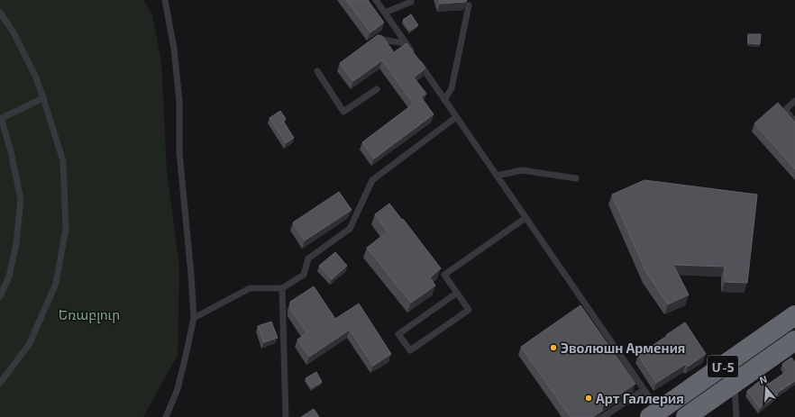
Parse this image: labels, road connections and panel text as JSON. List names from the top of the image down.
{
  "streets": {
    "highway": ["Մ-5"]
  },
  "parks": ["Եռաբլուր"],
  "places": ["Эволюшн Армения", "Арт Галлерия"],
  "north": "top"
}
